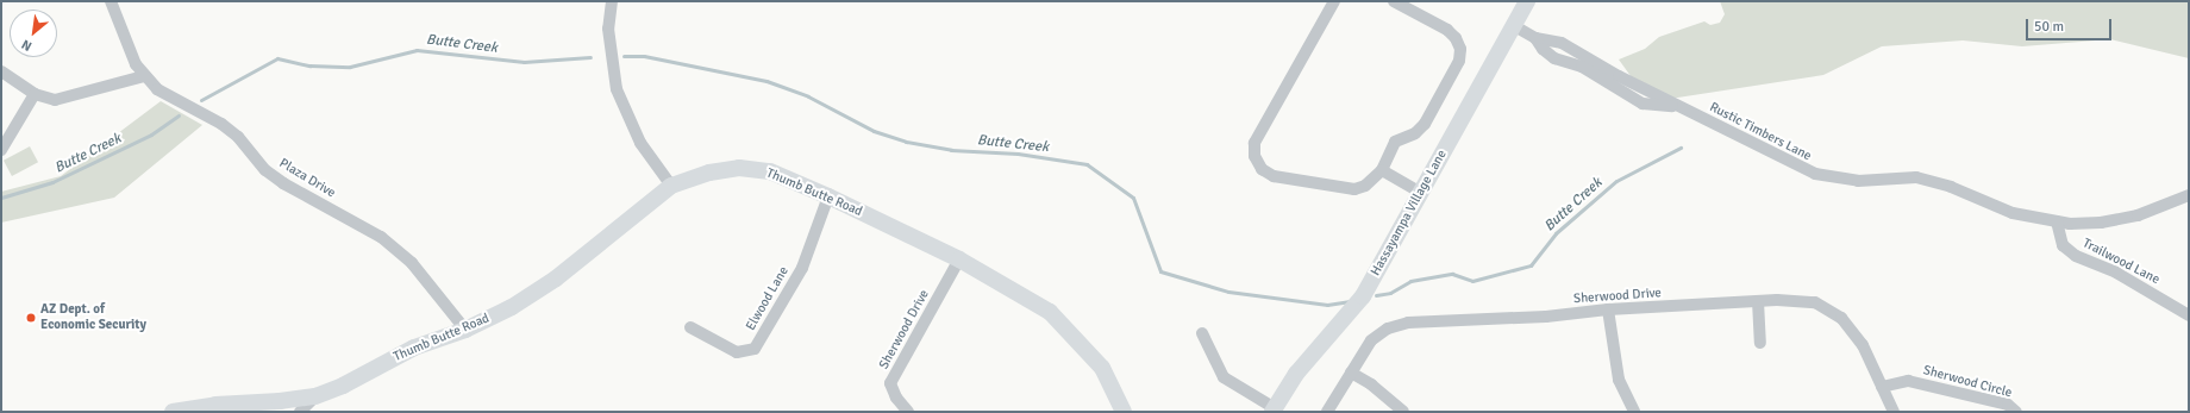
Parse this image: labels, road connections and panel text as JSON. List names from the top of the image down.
{
  "streets": {
    "street": [
      "Rustic Timbers Lane",
      "Plaza Drive",
      "Thumb Butte Road",
      "Hassayampa Village Lane",
      "Trailwood Lane",
      "Sherwood Drive",
      "Elwood Lane",
      "Sherwood Circle"
    ]
  },
  "crossings": [
    ["Rustic Timbers Lane", "Hassayampa Village Lane"],
    ["Rustic Timbers Lane", "Trailwood Lane"],
    ["Plaza Drive", "Thumb Butte Road"],
    ["Thumb Butte Road", "Sherwood Drive"],
    ["Thumb Butte Road", "Elwood Lane"],
    ["Sherwood Drive", "Sherwood Circle"]
  ],
  "water": ["Butte Creek"],
  "places": ["AZ Dept. of Economic Security"],
  "scale_bar": "50 m",
  "north": "bottom left"
}
